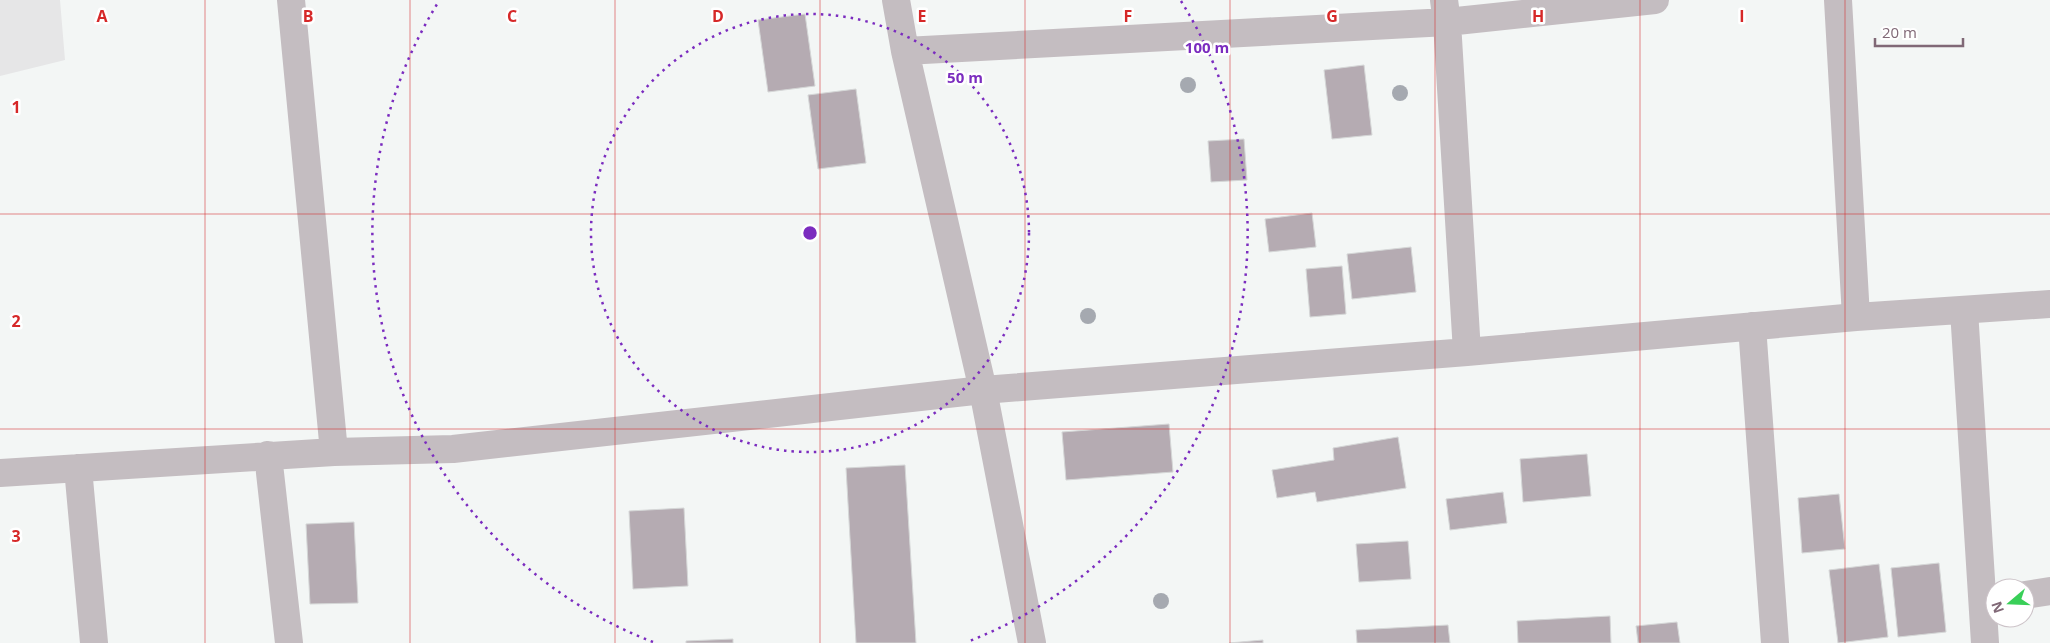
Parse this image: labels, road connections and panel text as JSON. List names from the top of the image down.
{
  "scale_bar": "20 m",
  "north": "left",
  "grid": {
    "columns": [
      "A",
      "B",
      "C",
      "D",
      "E",
      "F",
      "G",
      "H",
      "I"
    ],
    "rows": ["1", "2", "3"]
  },
  "rings": ["100 m", "50 m"]
}
